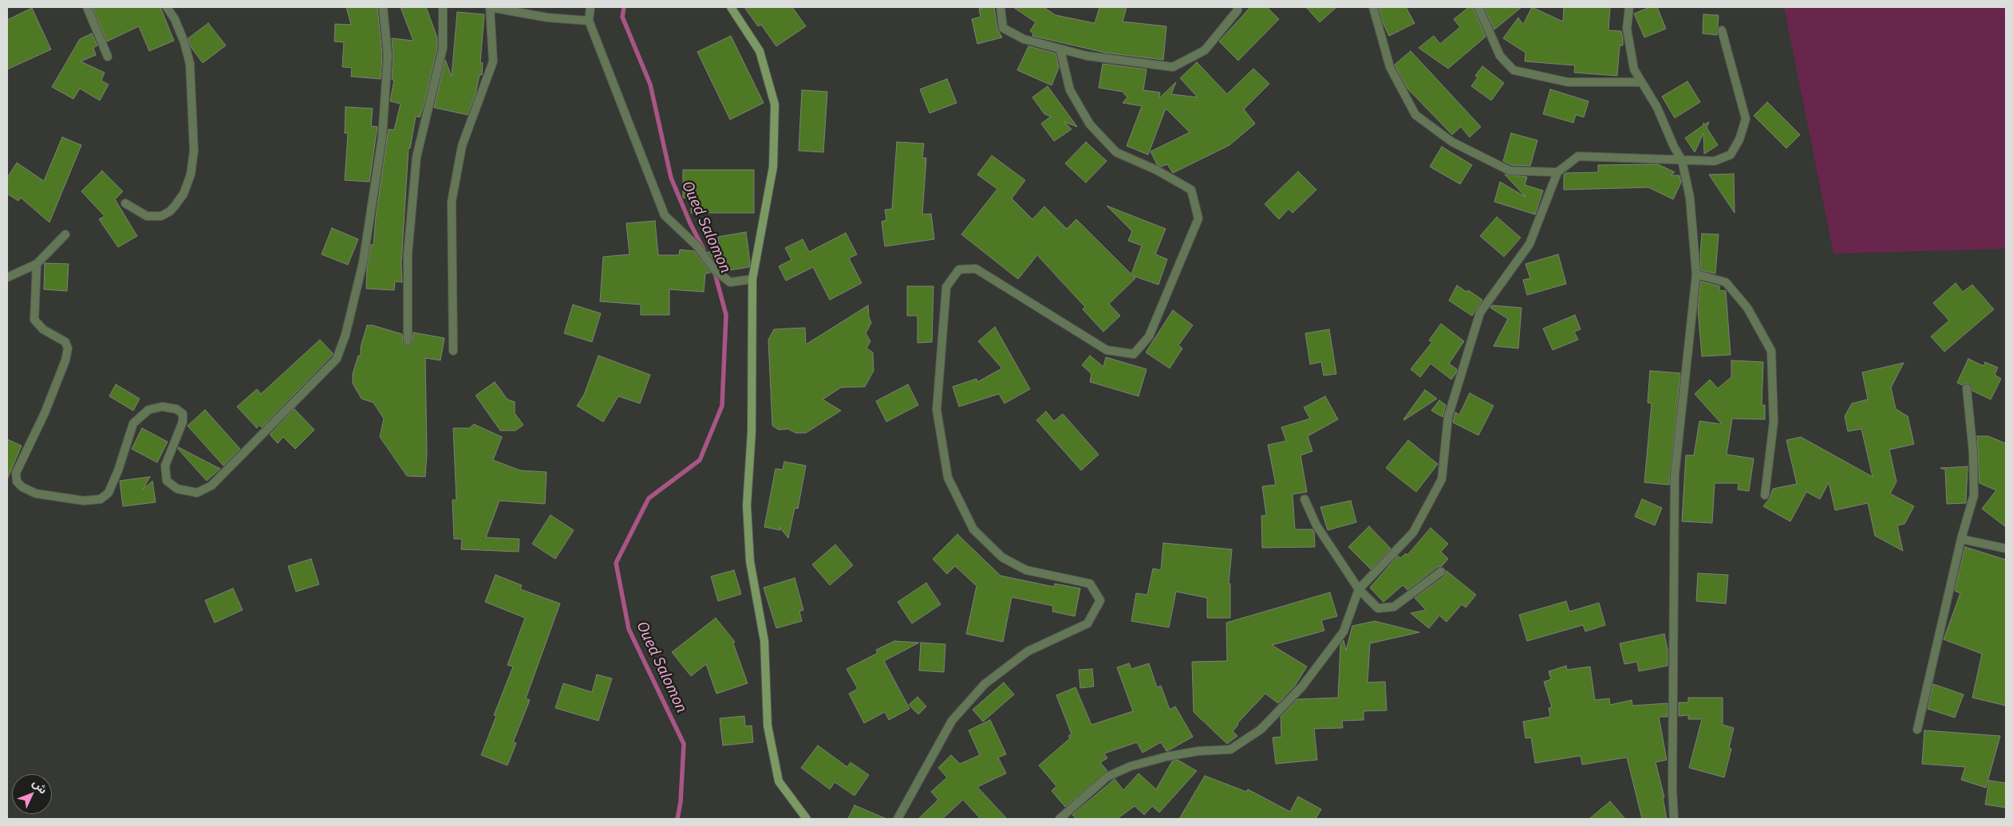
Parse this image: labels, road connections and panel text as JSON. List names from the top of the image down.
{
  "water": ["Oued Salomon"],
  "north": "top right"
}
